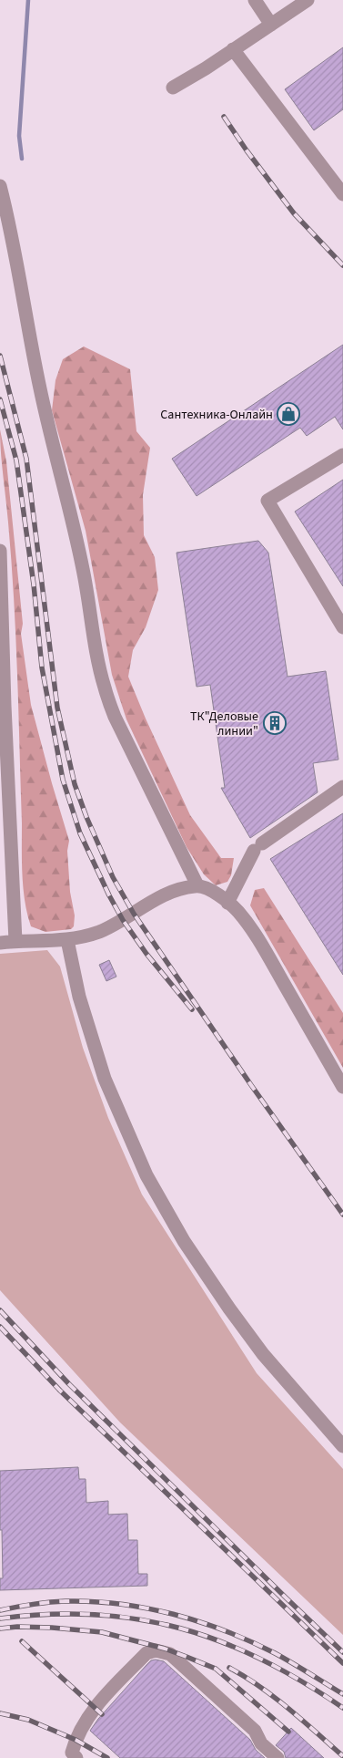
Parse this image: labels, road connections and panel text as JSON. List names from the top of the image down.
{
  "places": {
    "shop": ["Сантехника-Онлайн"],
    "building": ["ТК\"Деловые линии\""]
  }
}
